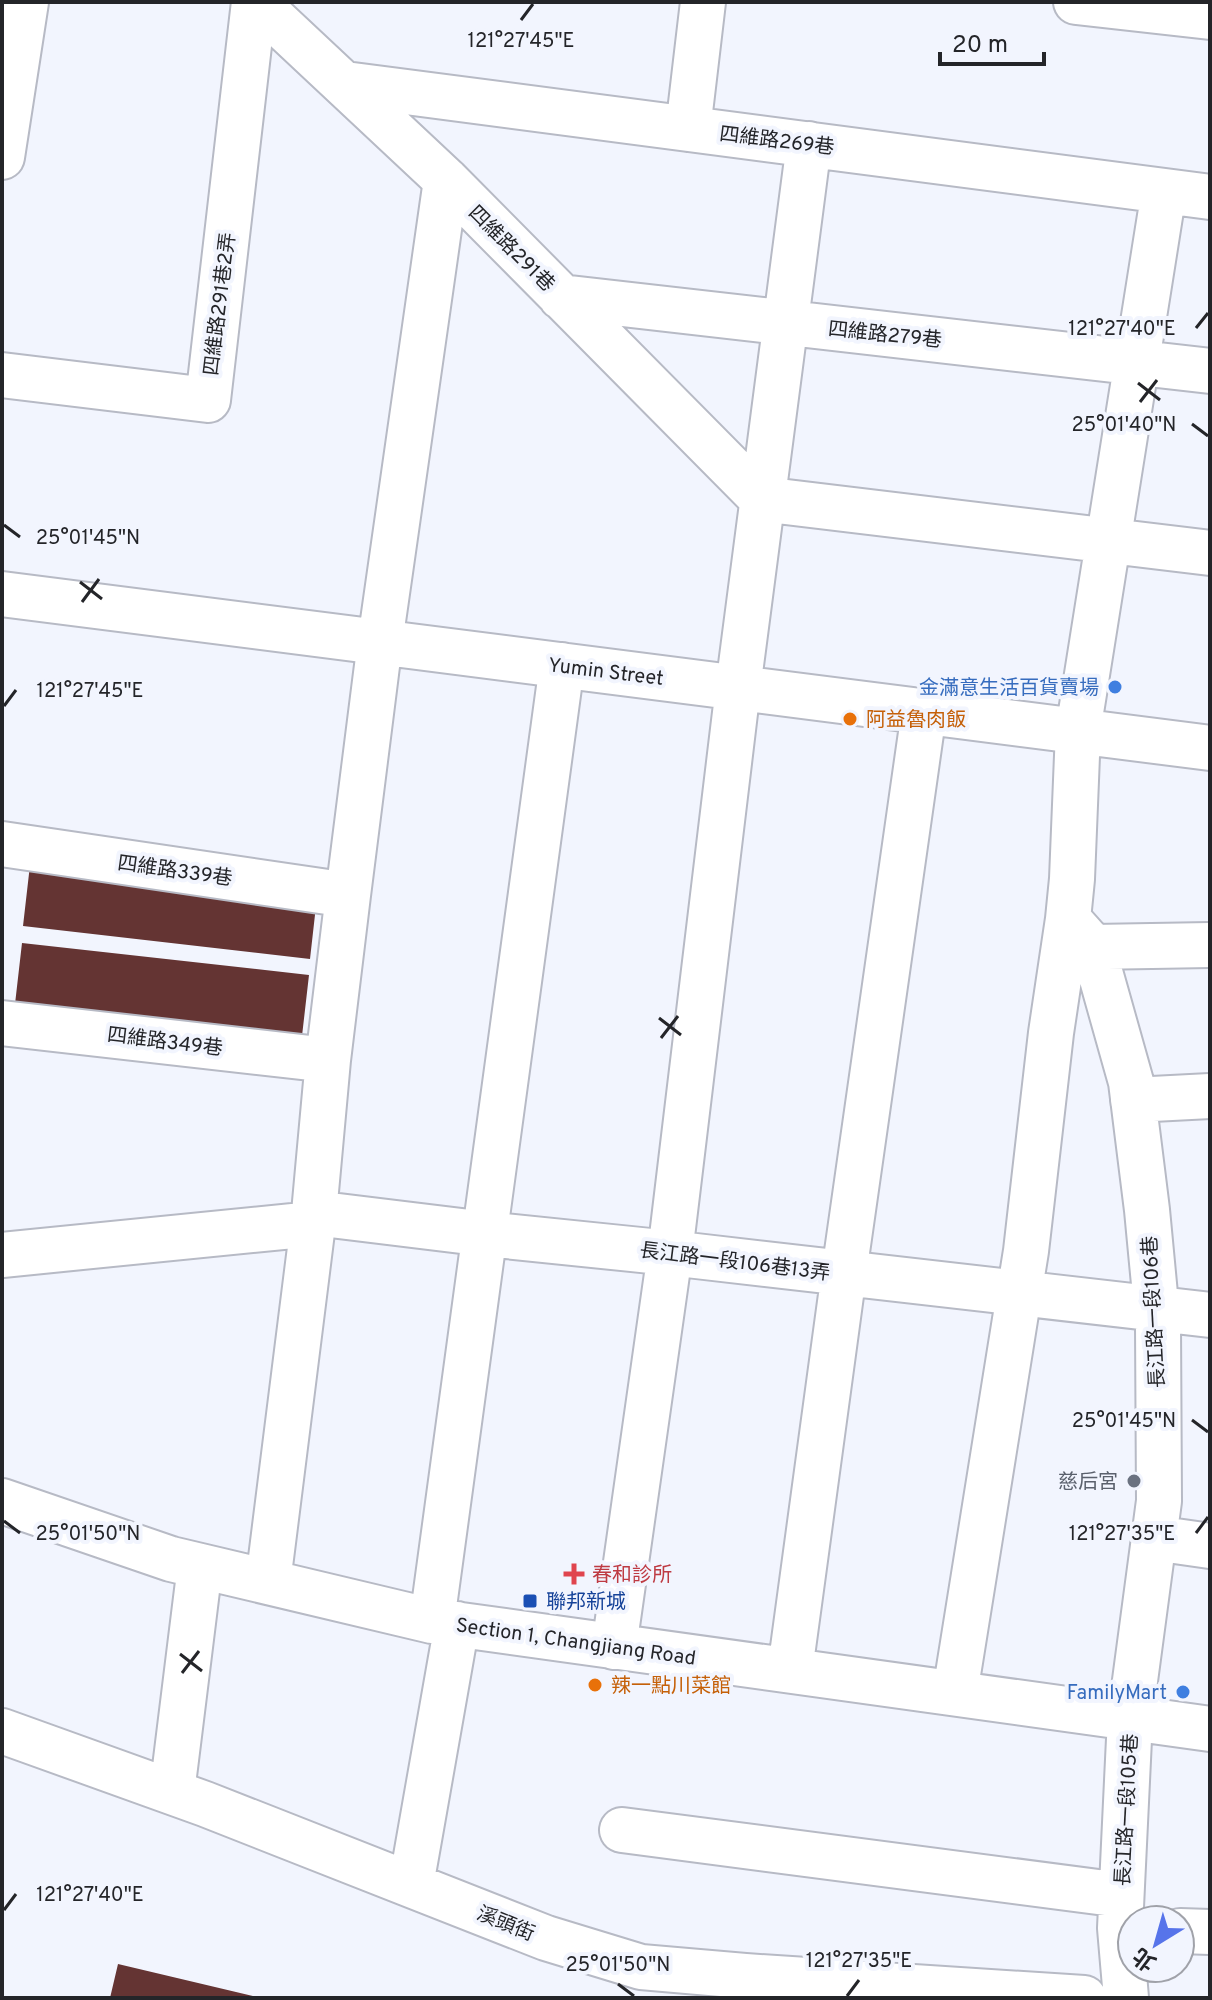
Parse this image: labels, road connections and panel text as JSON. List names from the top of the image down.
{
  "streets": {
    "street": [
      "四維路269巷",
      "四維路291巷",
      "四維路291巷2弄",
      "四維路279巷",
      "Yumin Street",
      "四維路339巷",
      "四維路349巷",
      "長江路一段106巷13弄",
      "長江路一段106巷",
      "Section 1, Changjiang Road",
      "長江路一段105巷",
      "溪頭街"
    ]
  },
  "crossings": [
    ["四維路269巷", "四維路291巷"],
    ["四維路291巷", "四維路291巷2弄"],
    ["四維路291巷", "四維路279巷"],
    ["長江路一段106巷13弄", "長江路一段106巷"],
    ["長江路一段106巷", "Section 1, Changjiang Road"],
    ["長江路一段106巷", "長江路一段105巷"],
    ["Section 1, Changjiang Road", "長江路一段105巷"]
  ],
  "places": {
    "other": [
      "金滿意生活百貨賣場",
      "阿益魯肉飯",
      "慈后宮",
      "辣一點川菜館",
      "FamilyMart"
    ],
    "health": ["春和診所"],
    "transit": ["聯邦新城"]
  },
  "scale_bar": "20 m",
  "north": "bottom left",
  "coordinates": [
    "121°27'45\"E",
    "121°27'40\"E",
    "25°01'40\"N",
    "25°01'45\"N",
    "121°27'35\"E",
    "25°01'50\"N"
  ]
}
